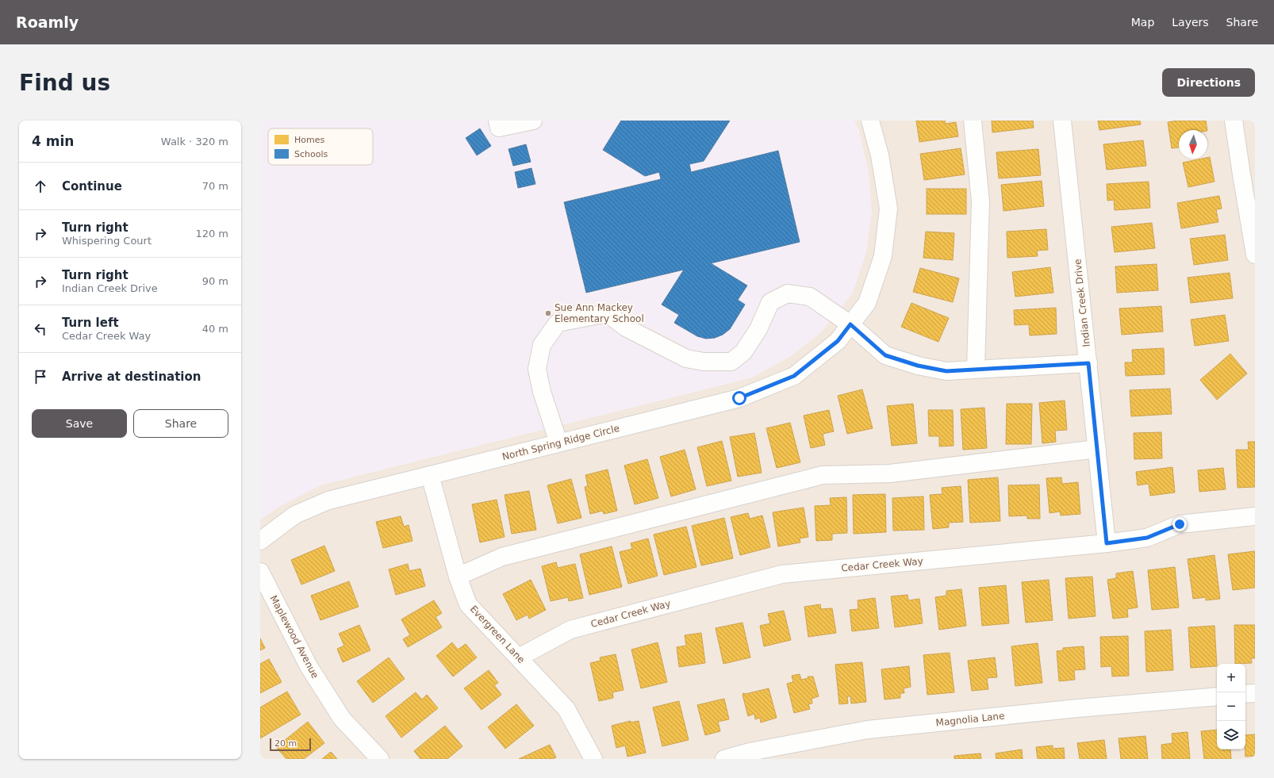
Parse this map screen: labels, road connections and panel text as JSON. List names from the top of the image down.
{
  "streets": {
    "street": [
      "Indian Creek Drive",
      "North Spring Ridge Circle",
      "Cedar Creek Way",
      "Evergreen Lane",
      "Maplewood Avenue",
      "Magnolia Lane"
    ]
  },
  "crossings": [
    ["Indian Creek Drive", "Cedar Creek Way"],
    ["North Spring Ridge Circle", "Evergreen Lane"],
    ["Cedar Creek Way", "Evergreen Lane"]
  ],
  "places": ["Sue Ann Mackey Elementary School"],
  "legend": ["Homes", "Schools"],
  "scale_bar": "20 m",
  "north": "bottom",
  "page": {
    "header": "Roamly",
    "nav": ["Map", "Layers", "Share"],
    "buttons": [
      "Directions",
      ["Save", "Share"]
    ],
    "title": "Find us",
    "heading": ["4 min", "Walk · 320 m"],
    "list": [
      ["Continue", "70 m"],
      ["Turn right", "Whispering Court", "120 m"],
      ["Turn right", "Indian Creek Drive", "90 m"],
      ["Turn left", "Cedar Creek Way", "40 m"],
      "Arrive at destination"
    ],
    "map_buttons": ["+", "−"],
    "scale": "20 m"
  }
}
